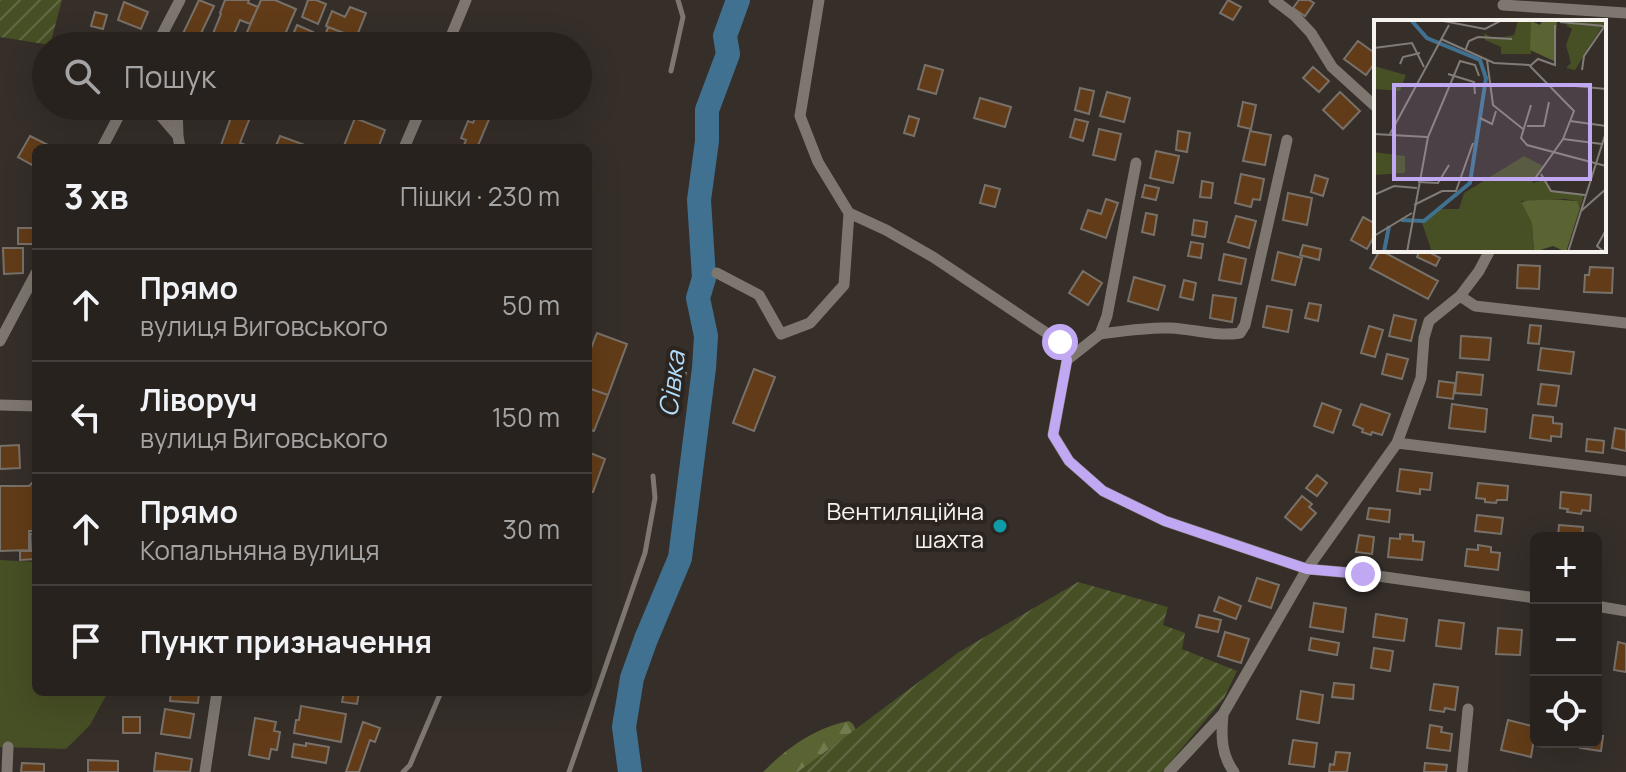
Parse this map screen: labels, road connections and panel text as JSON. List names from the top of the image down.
{
  "water": ["Сівка"],
  "places": ["Вентиляційна шахта"],
  "page": {
    "search": "Пошук",
    "heading": ["3 хв", "Пішки · 230 m"],
    "list": [
      ["Прямо", "вулиця Виговського", "50 m"],
      ["Ліворуч", "вулиця Виговського", "150 m"],
      ["Прямо", "Копальняна вулиця", "30 m"],
      "Пункт призначення"
    ],
    "map_buttons": ["+", "−"]
  }
}
